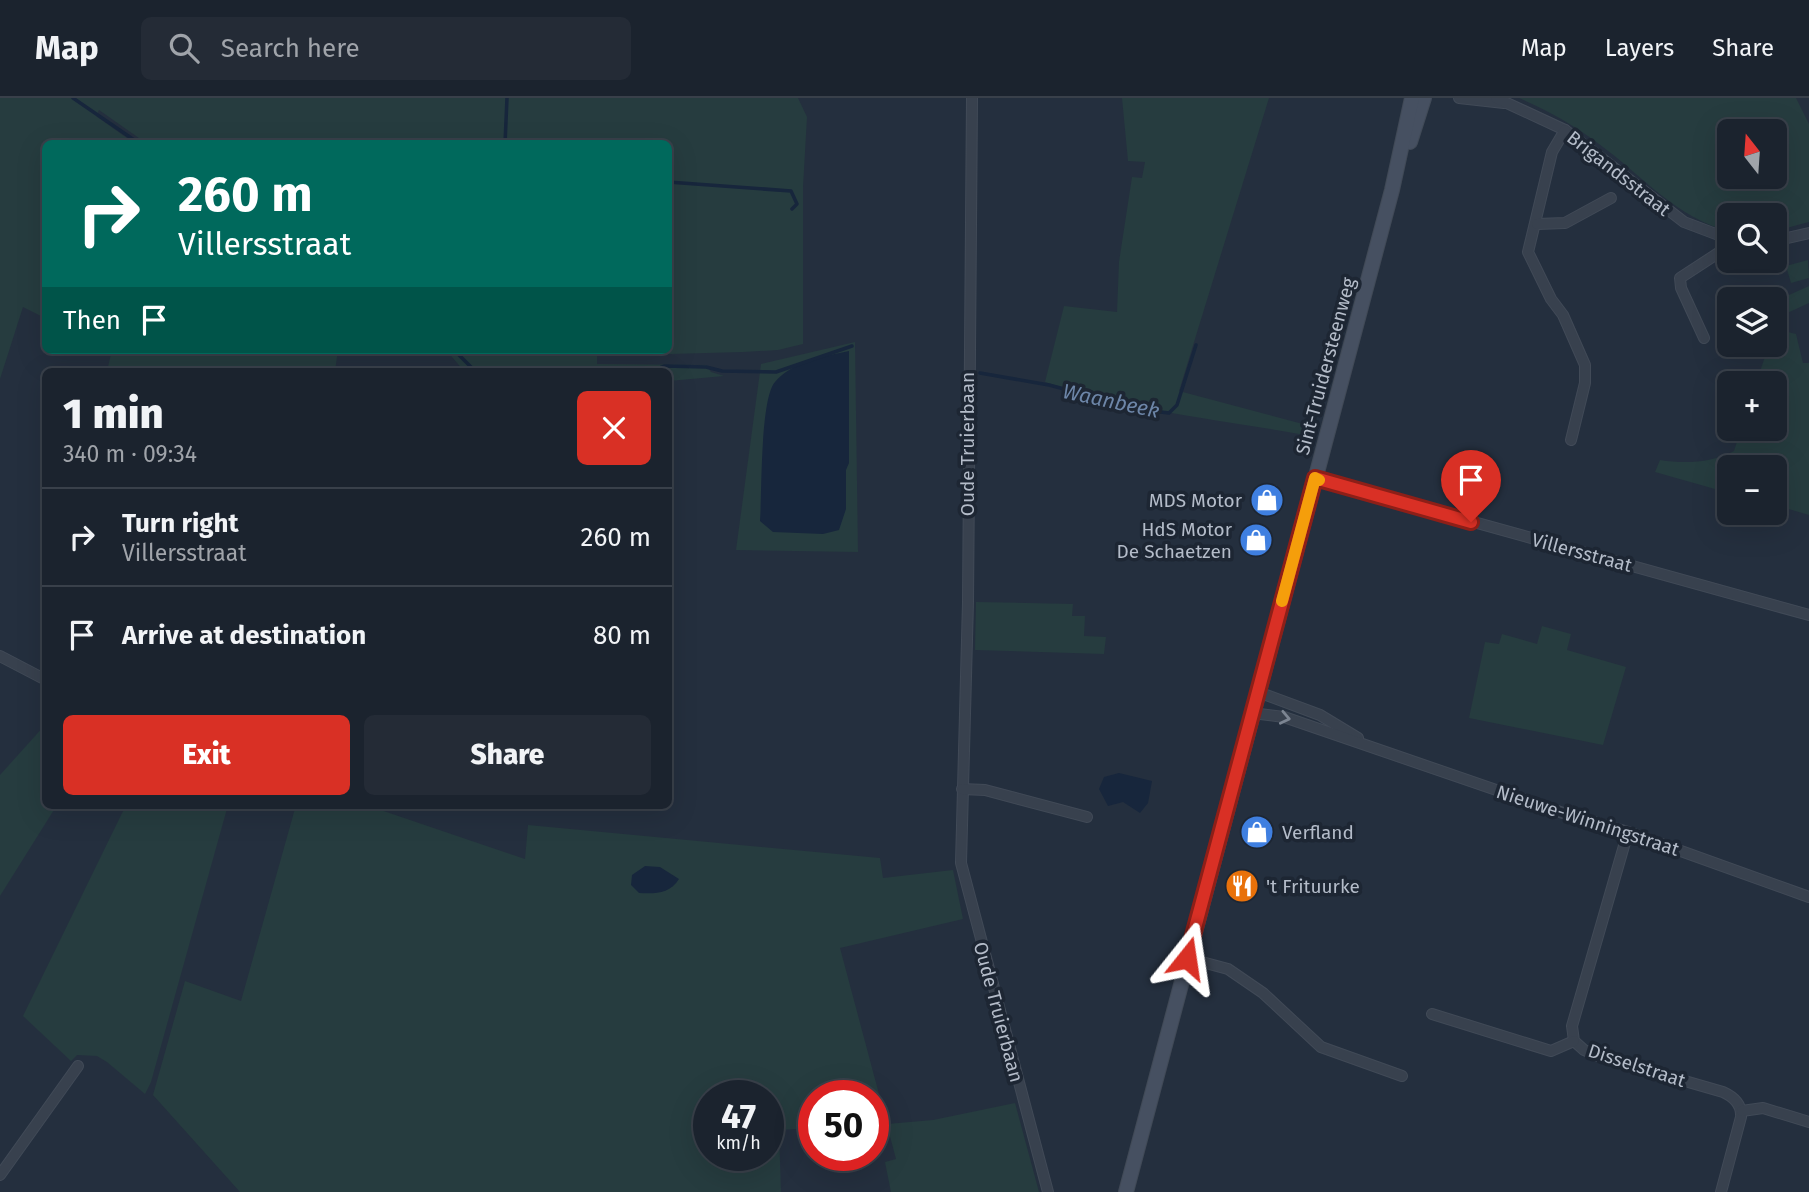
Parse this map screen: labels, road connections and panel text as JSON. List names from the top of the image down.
{
  "streets": {
    "main road": ["Sint-Truidersteenweg"],
    "street": [
      "Brigandsstraat",
      "Oude Truierbaan",
      "Villersstraat",
      "Nieuwe-Winningstraat",
      "Disselstraat"
    ]
  },
  "crossings": [
    ["Sint-Truidersteenweg", "Villersstraat"],
    ["Sint-Truidersteenweg", "Nieuwe-Winningstraat"],
    ["Nieuwe-Winningstraat", "Disselstraat"]
  ],
  "water": ["Waanbeek"],
  "places": {
    "shop": ["MDS Motor", "HdS Motor De Schaetzen", "Verfland"],
    "restaurant": ["'t Frituurke"]
  },
  "north": "top",
  "page": {
    "header": "Map",
    "search": "Search here",
    "nav": ["Map", "Layers", "Share"],
    "map_buttons": ["+", "−"],
    "turn": ["260 m", "Villersstraat"],
    "then": "Then",
    "heading": ["1 min", "340 m · 09:34"],
    "list": [
      {
        "name": "Turn right",
        "note": "Villersstraat",
        "value": "260 m"
      },
      {
        "name": "Arrive at destination",
        "value": "80 m"
      }
    ],
    "buttons": ["Exit", "Share"],
    "speed": "47 km/h",
    "limit": "50"
  }
}
